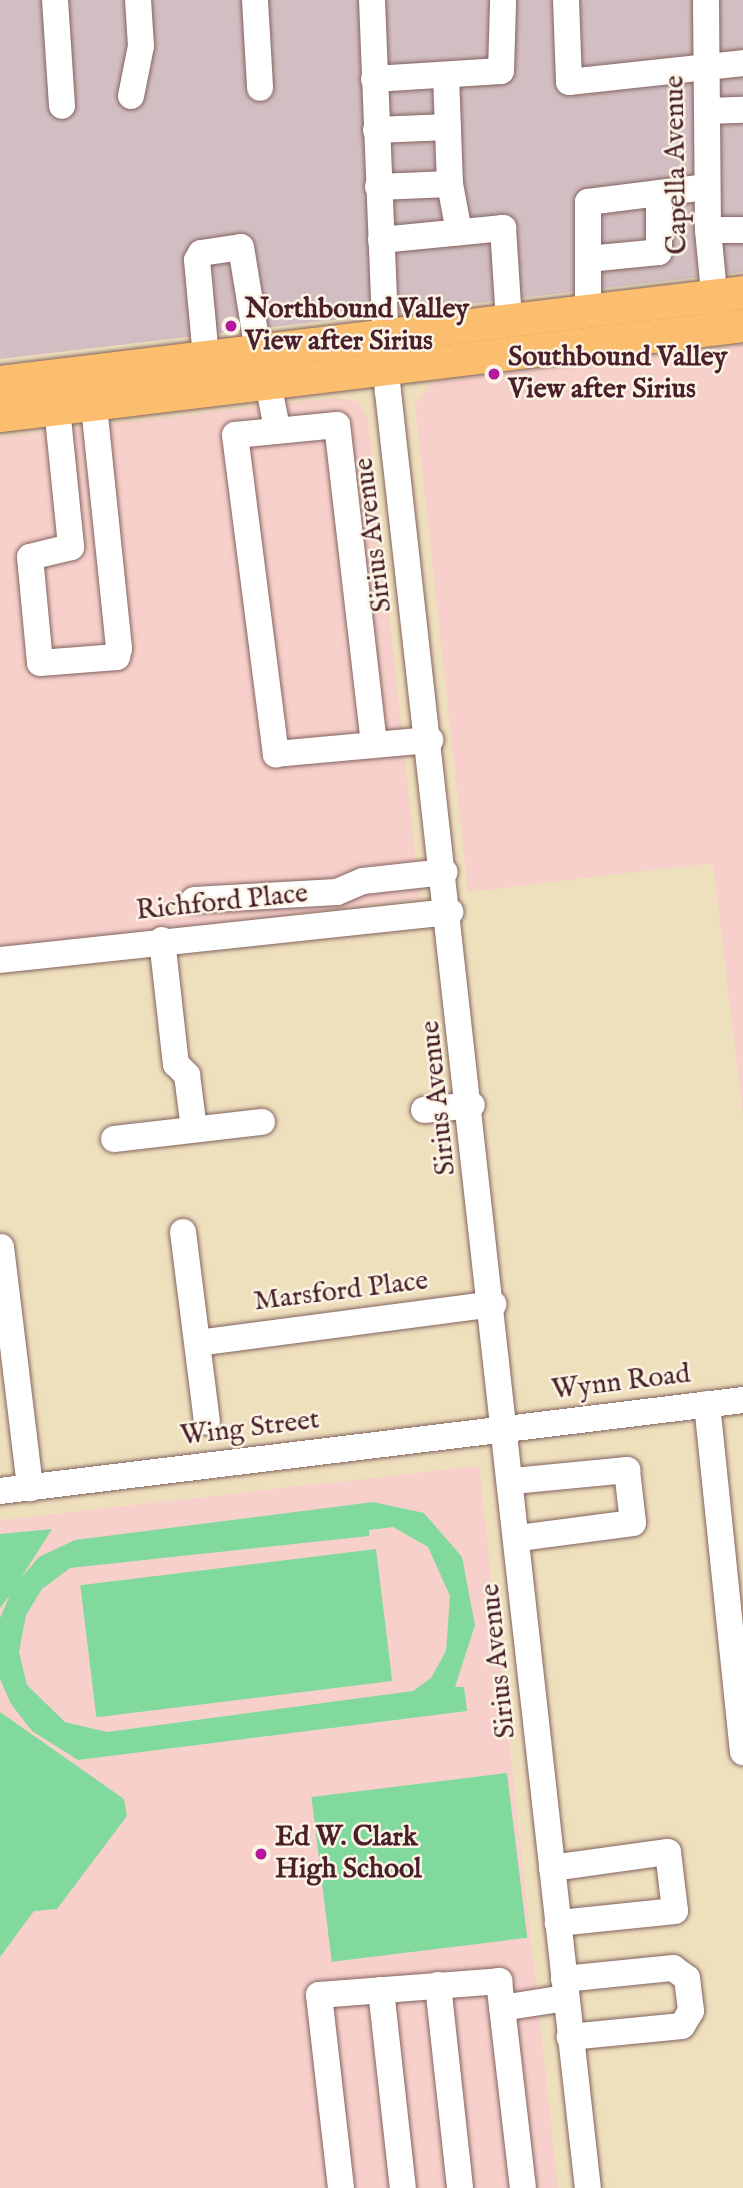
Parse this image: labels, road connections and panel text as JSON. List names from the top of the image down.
{
  "streets": {
    "street": [
      "Capella Avenue",
      "Sirius Avenue",
      "Richford Place",
      "Marsford Place",
      "Wynn Road",
      "Wing Street"
    ]
  },
  "crossings": [
    ["Sirius Avenue", "Richford Place"],
    ["Sirius Avenue", "Marsford Place"],
    ["Sirius Avenue", "Wynn Road"],
    ["Sirius Avenue", "Wing Street"],
    ["Wynn Road", "Wing Street"]
  ],
  "places": ["Northbound Valley View after Sirius", "Southbound Valley View after Sirius", "Ed W. Clark High School"]
}
